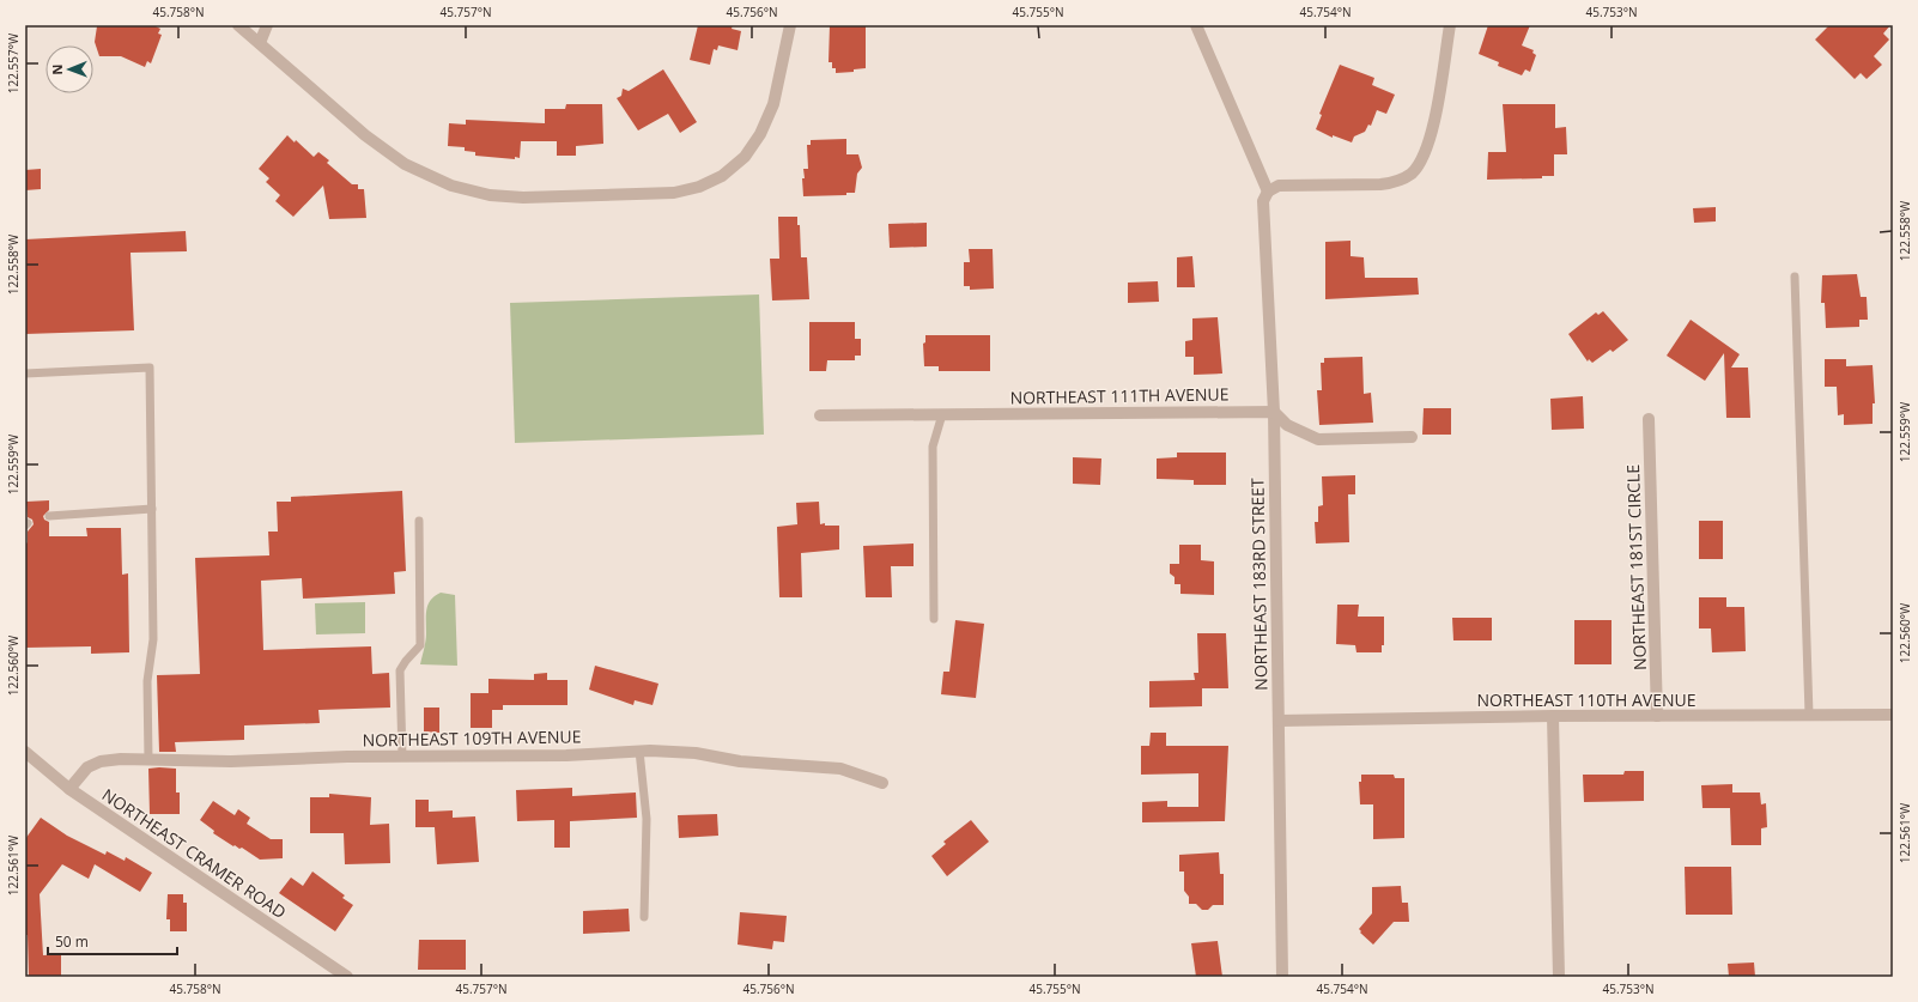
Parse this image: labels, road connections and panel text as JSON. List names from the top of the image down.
{
  "streets": {
    "street": [
      "NORTHEAST 111TH AVENUE",
      "NORTHEAST 181ST CIRCLE",
      "NORTHEAST 183RD STREET",
      "NORTHEAST 110TH AVENUE",
      "NORTHEAST 109TH AVENUE",
      "NORTHEAST CRAMER ROAD"
    ]
  },
  "crossings": [
    ["NORTHEAST 111TH AVENUE", "NORTHEAST 183RD STREET"],
    ["NORTHEAST 181ST CIRCLE", "NORTHEAST 110TH AVENUE"],
    ["NORTHEAST 183RD STREET", "NORTHEAST 110TH AVENUE"],
    ["NORTHEAST 109TH AVENUE", "NORTHEAST CRAMER ROAD"]
  ],
  "scale_bar": "50 m",
  "north": "left",
  "coordinates": [
    "45.758°N",
    "45.757°N",
    "45.756°N",
    "45.755°N",
    "45.754°N",
    "45.753°N",
    "122.557°W",
    "122.558°W",
    "122.559°W",
    "122.560°W",
    "122.561°W"
  ]
}
